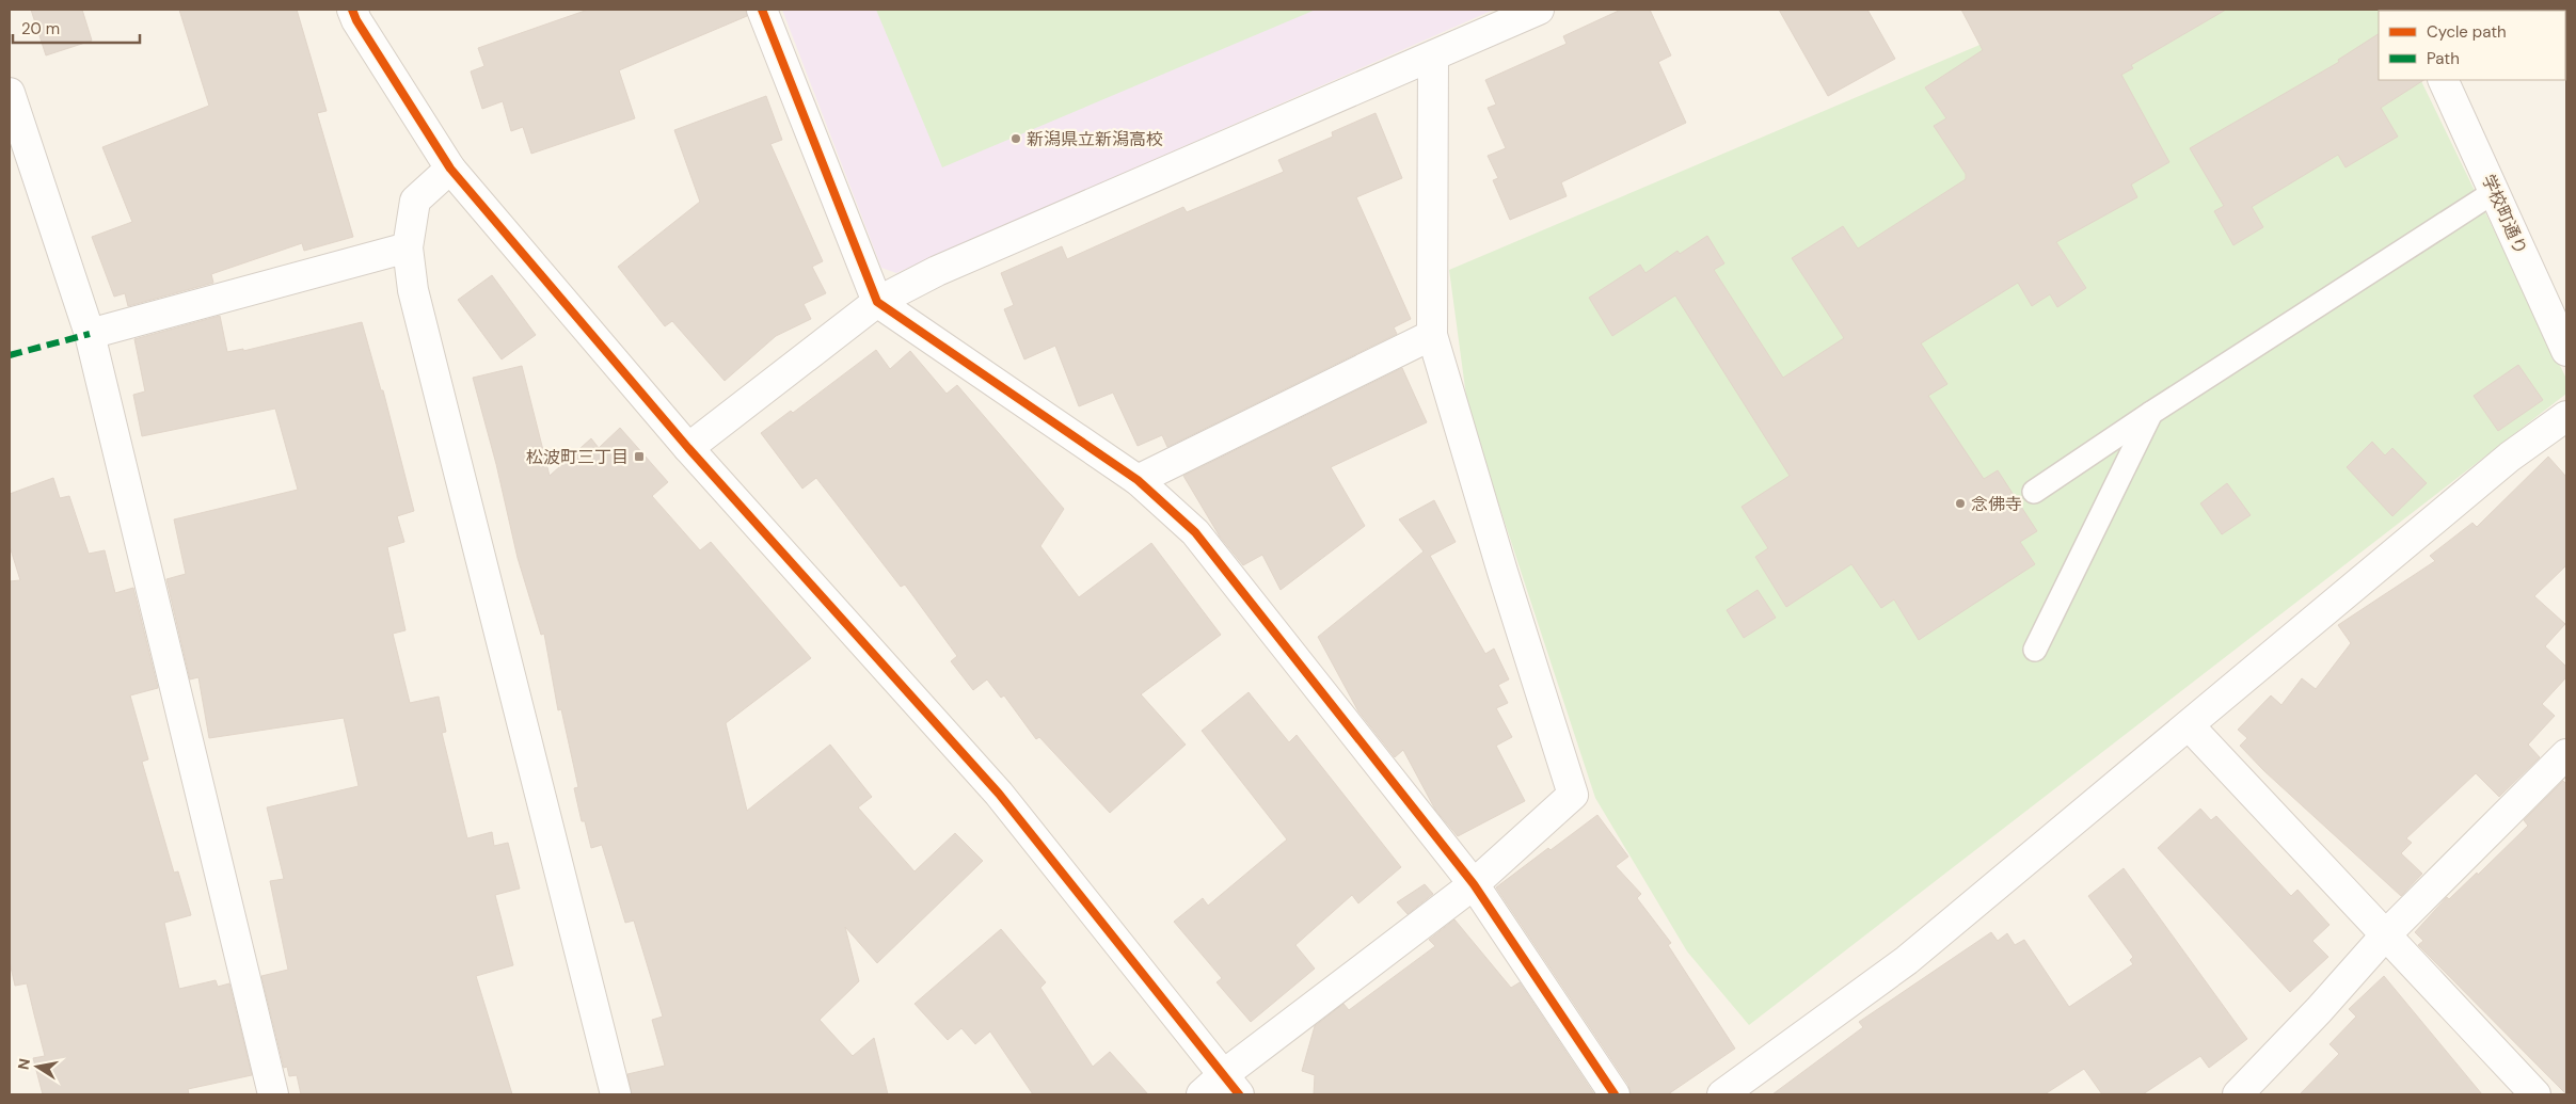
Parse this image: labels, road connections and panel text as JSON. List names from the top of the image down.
{
  "streets": {
    "street": ["学校町通り"]
  },
  "places": {
    "other": ["新潟県立新潟高校", "念佛寺"],
    "transit": ["松波町三丁目"]
  },
  "legend": ["Cycle path", "Path"],
  "scale_bar": "20 m",
  "north": "left"
}
